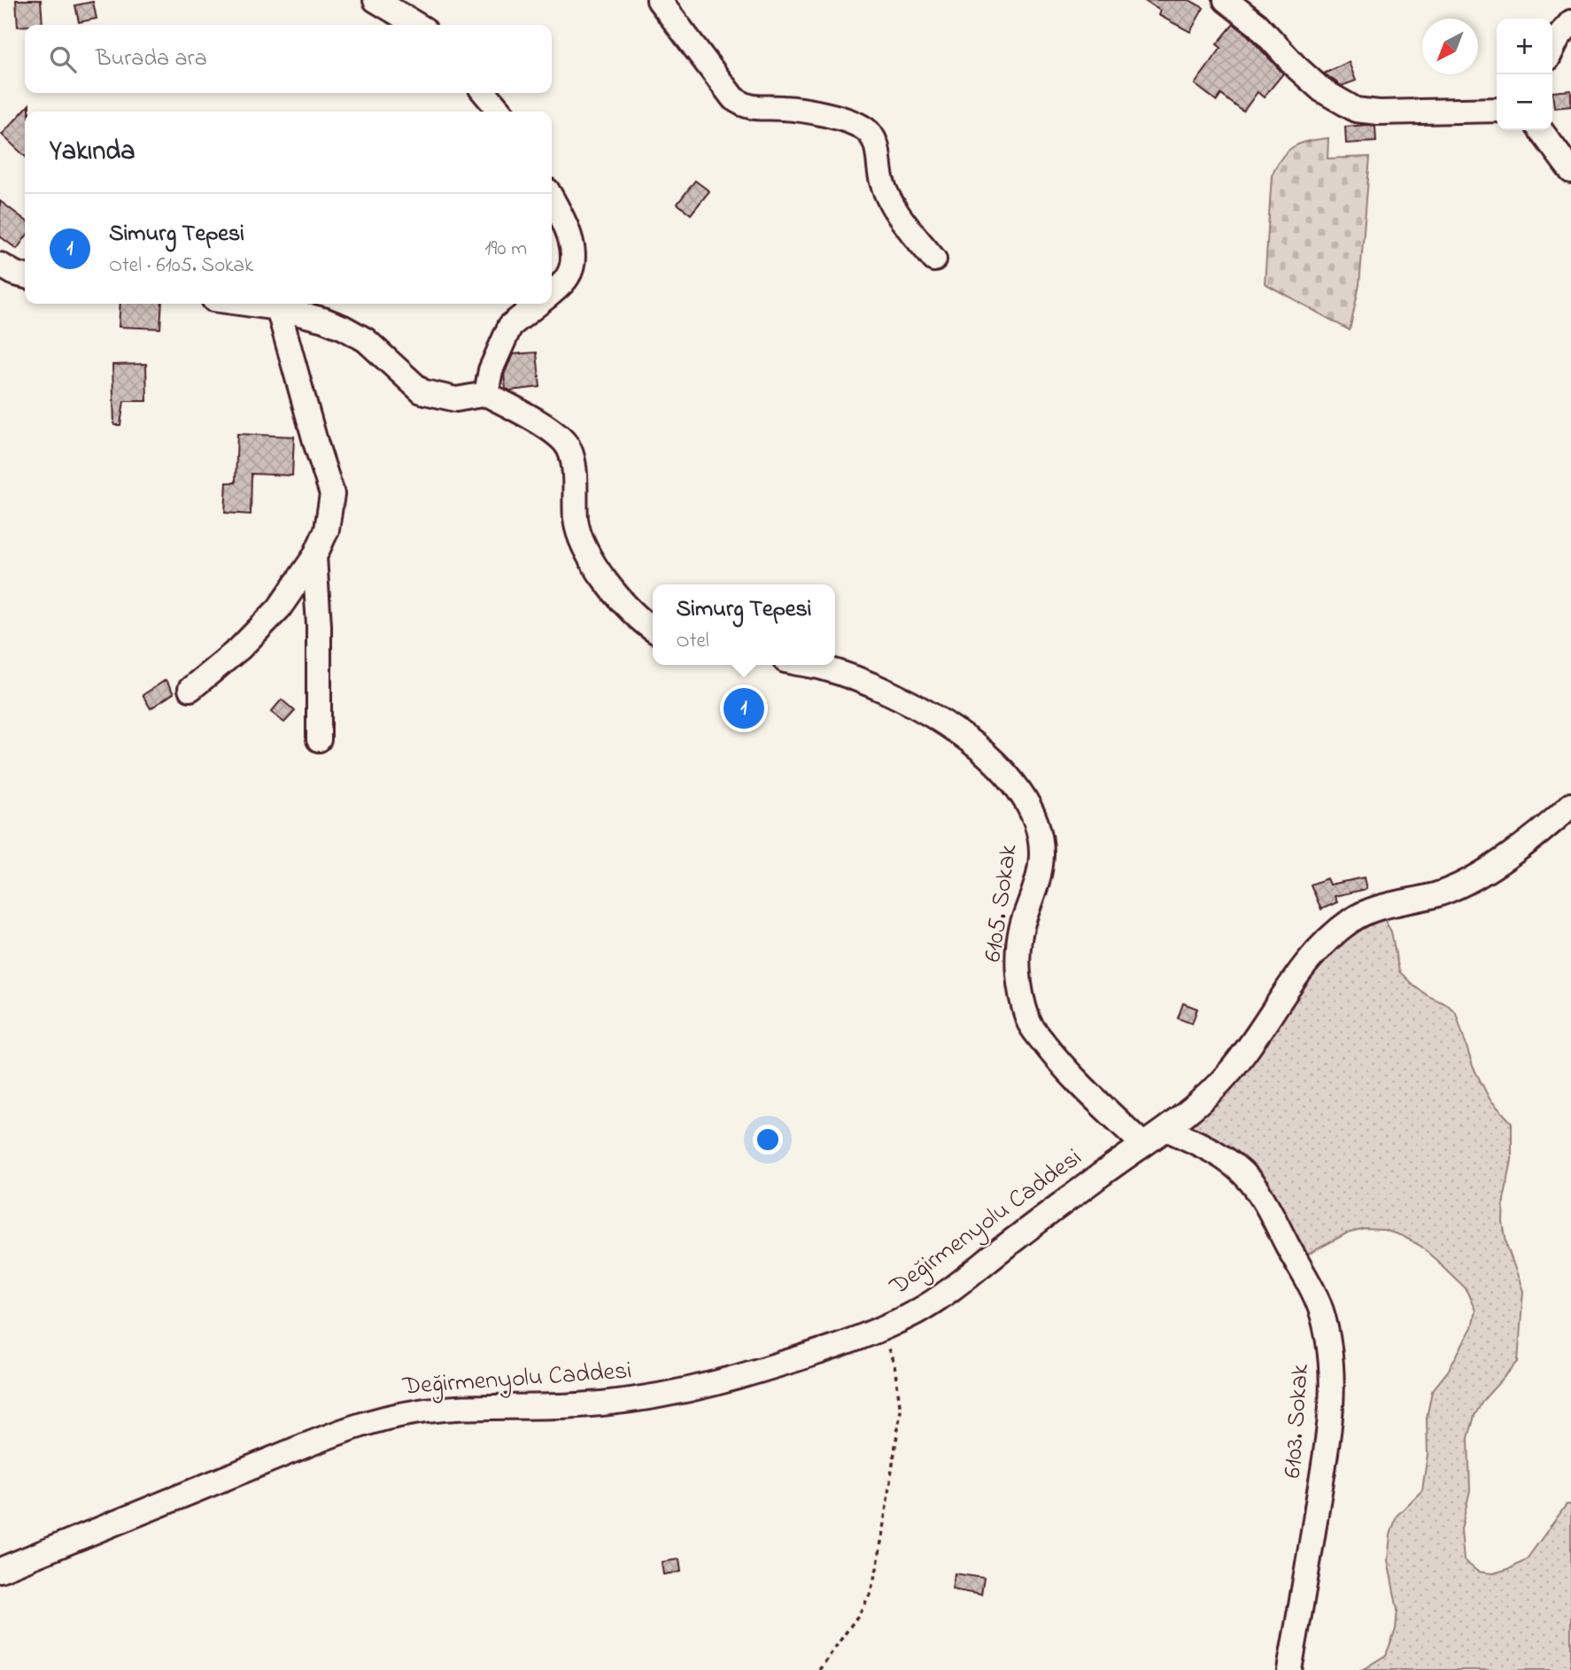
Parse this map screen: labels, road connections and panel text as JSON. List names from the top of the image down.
{
  "streets": {
    "street": ["6105. Sokak", "Değirmenyolu Caddesi", "6103. Sokak"]
  },
  "crossings": [
    ["6105. Sokak", "Değirmenyolu Caddesi"],
    ["Değirmenyolu Caddesi", "6103. Sokak"]
  ],
  "north": "bottom left",
  "page": {
    "map_buttons": ["+", "−"],
    "search": "Burada ara",
    "heading": "Yakında",
    "list": [
      {
        "mark": "1",
        "name": "Simurg Tepesi",
        "note": "Otel · 6105. Sokak",
        "value": "190 m"
      }
    ],
    "popup": ["Simurg Tepesi", "Otel"],
    "pins": "1"
  }
}
